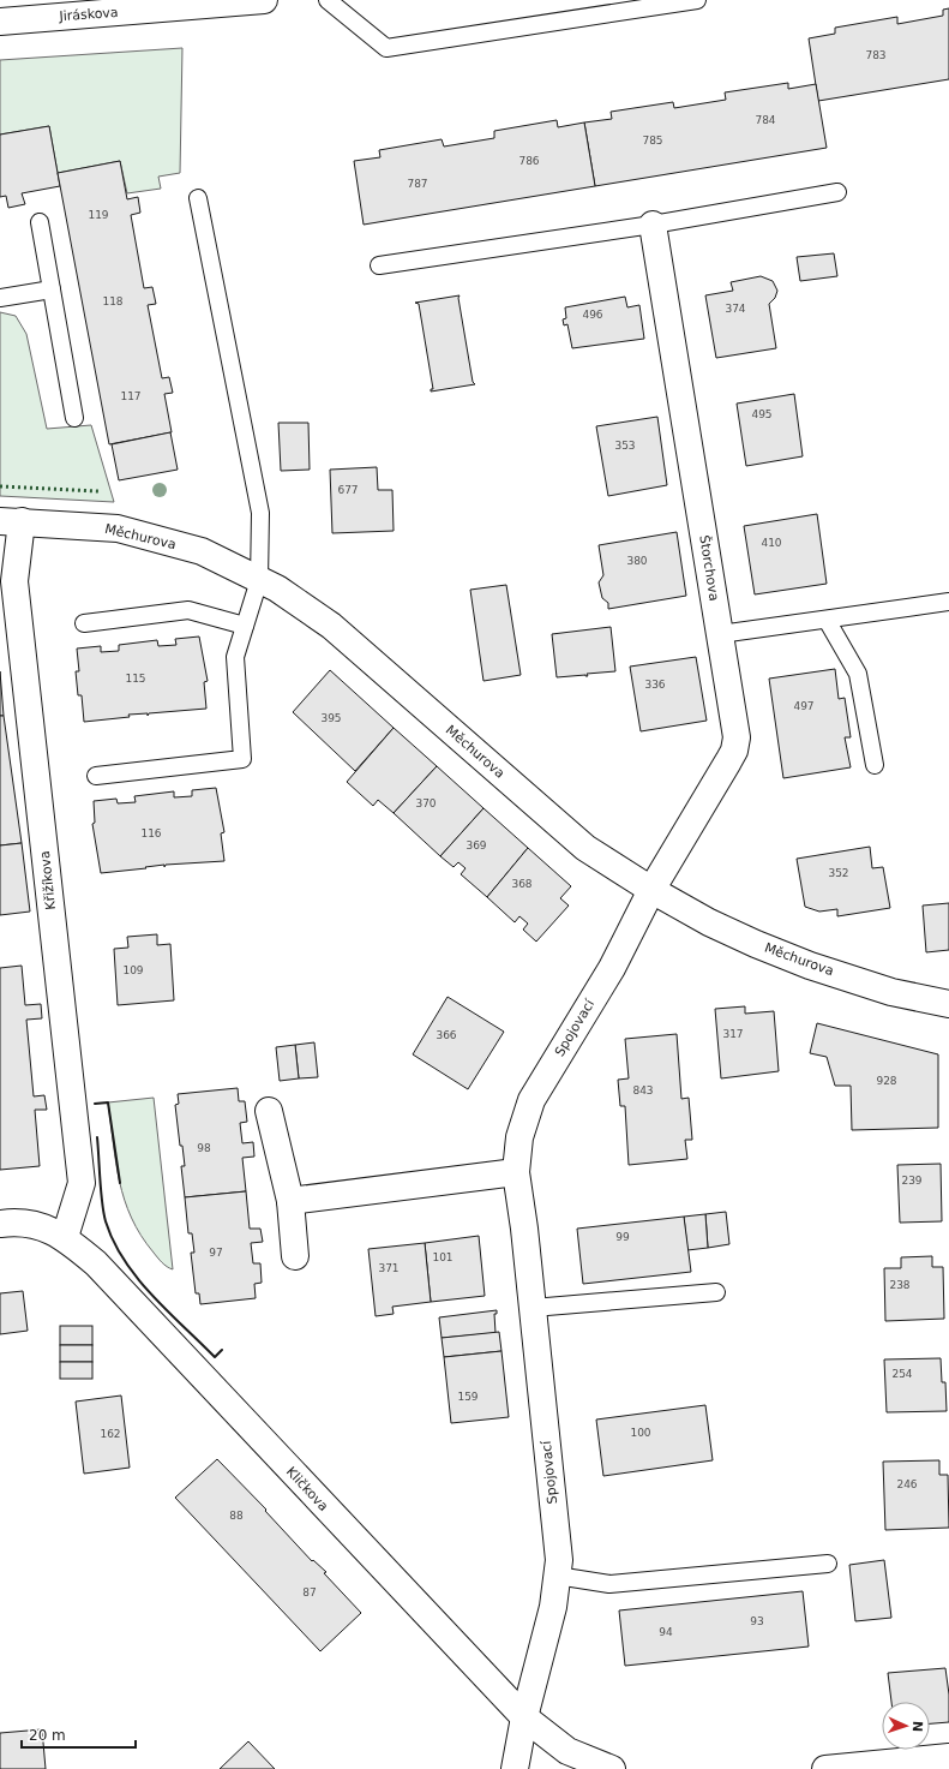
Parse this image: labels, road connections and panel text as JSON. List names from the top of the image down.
{
  "streets": {
    "street": [
      "Jiráskova",
      "Měchurova",
      "Štorchova",
      "Křižíkova",
      "Spojovací",
      "Kličkova"
    ]
  },
  "crossings": [
    ["Měchurova", "Štorchova"],
    ["Měchurova", "Křižíkova"],
    ["Měchurova", "Spojovací"],
    ["Štorchova", "Spojovací"],
    ["Křižíkova", "Kličkova"],
    ["Spojovací", "Kličkova"]
  ],
  "house_numbers": [
    "783",
    "784",
    "785",
    "786",
    "787",
    "119",
    "118",
    "374",
    "496",
    "117",
    "495",
    "353",
    "677",
    "410",
    "380",
    "115",
    "336",
    "497",
    "395",
    "370",
    "116",
    "369",
    "352",
    "368",
    "109",
    "317",
    "366",
    "928",
    "843",
    "98",
    "239",
    "99",
    "97",
    "101",
    "371",
    "238",
    "254",
    "159",
    "100",
    "162",
    "246",
    "88",
    "87",
    "93",
    "94"
  ],
  "scale_bar": "20 m",
  "north": "right"
}
